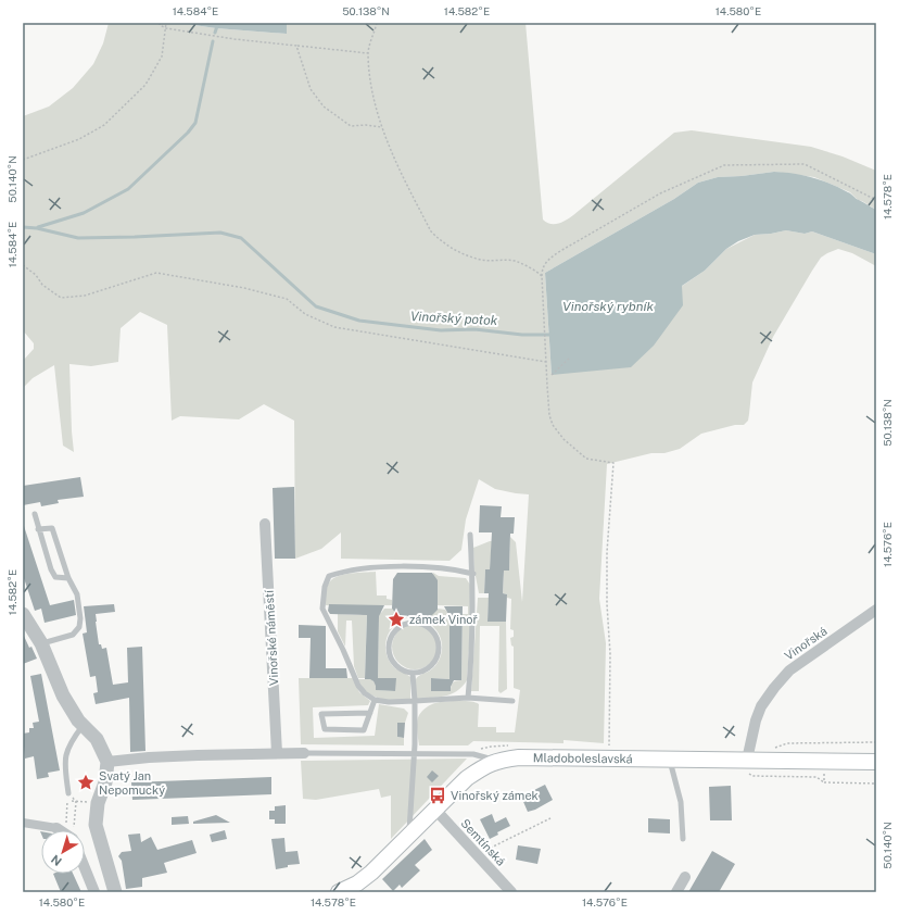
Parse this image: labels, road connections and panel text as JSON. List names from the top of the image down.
{
  "streets": {
    "main road": ["Mladoboleslavská"],
    "street": ["Vinořské náměstí", "Vinořská", "Semtínská"]
  },
  "crossings": [
    ["Vinořská", "Mladoboleslavská"],
    ["Mladoboleslavská", "Semtínská"]
  ],
  "water": ["Vinořský rybník", "Vinořský potok"],
  "places": {
    "place": ["zámek Vinoř", "Svatý Jan Nepomucký"],
    "bus stop": ["Vinořský zámek"]
  },
  "north": "bottom left",
  "coordinates": [
    "14.584°E",
    "50.138°N",
    "14.582°E",
    "14.580°E",
    "50.140°N",
    "14.578°E",
    "14.576°E"
  ]
}
